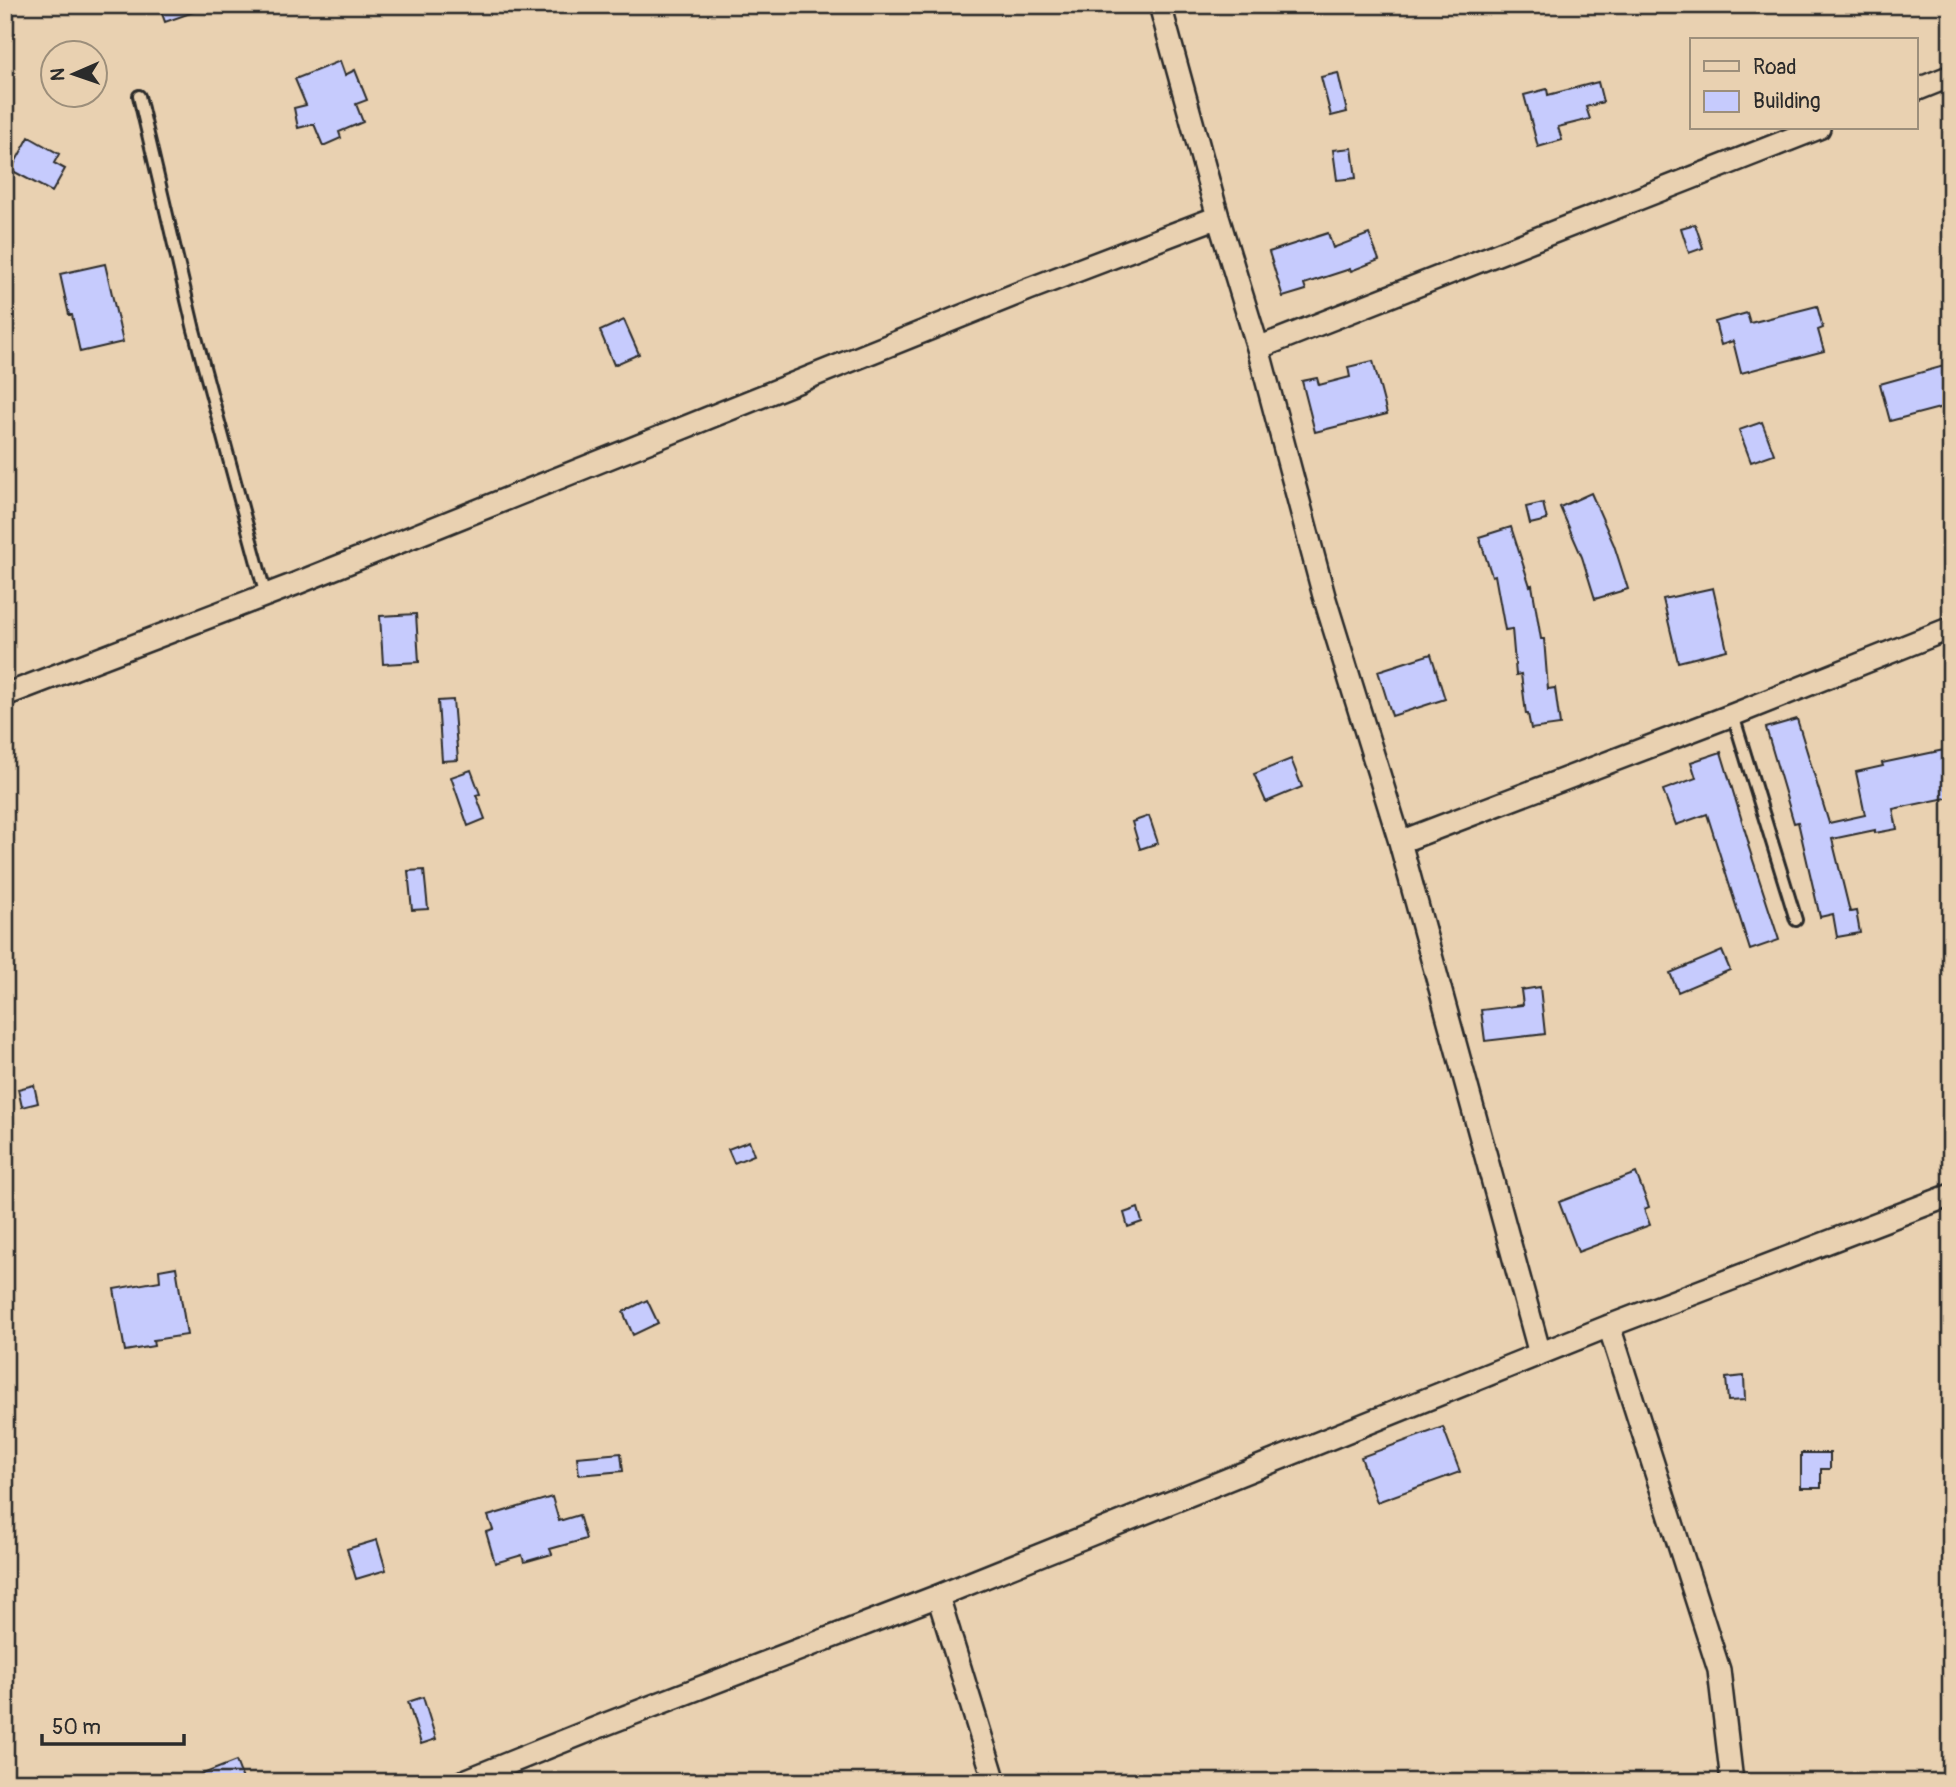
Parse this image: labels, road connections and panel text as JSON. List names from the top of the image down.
{
  "legend": ["Road", "Building"],
  "scale_bar": "50 m",
  "north": "left"
}
